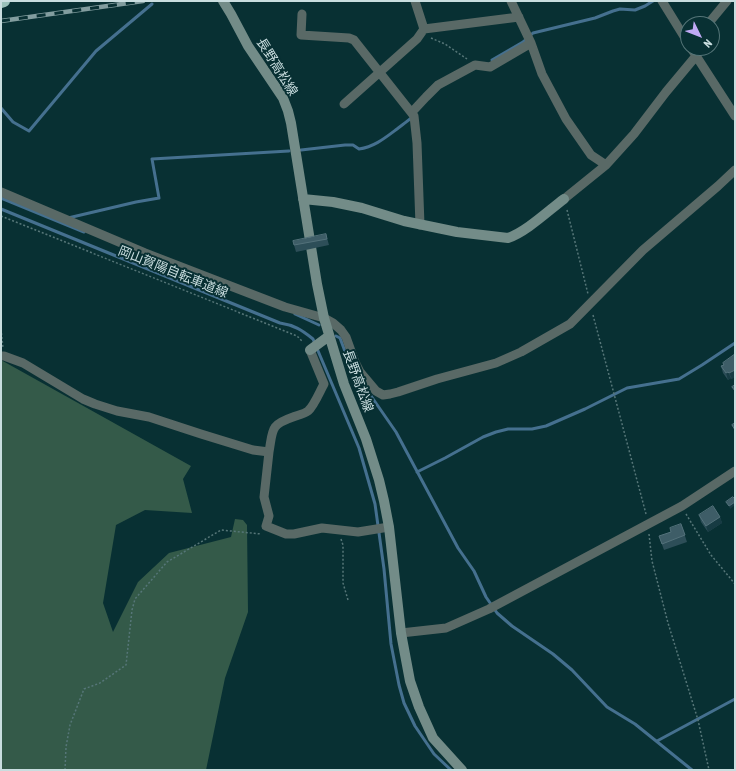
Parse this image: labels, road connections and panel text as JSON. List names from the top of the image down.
{
  "streets": {
    "main road": ["長野高松線"],
    "path": ["岡山賀陽自転車道線"]
  },
  "north": "bottom right"
}
